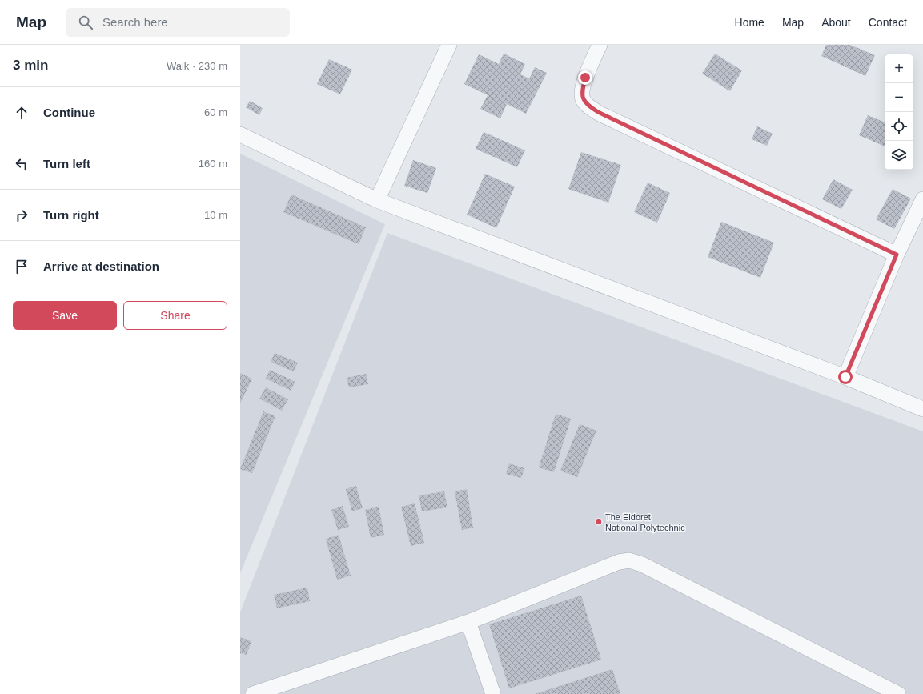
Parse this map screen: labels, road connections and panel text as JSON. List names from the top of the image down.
{
  "places": ["The Eldoret National Polytechnic"],
  "page": {
    "header": "Map",
    "search": "Search here",
    "nav": [
      "Home",
      "Map",
      "About",
      "Contact"
    ],
    "heading": ["3 min", "Walk · 230 m"],
    "map_buttons": ["+", "−"],
    "list": [
      ["Continue", "60 m"],
      ["Turn left", "160 m"],
      ["Turn right", "10 m"],
      "Arrive at destination"
    ],
    "buttons": ["Save", "Share"]
  }
}
